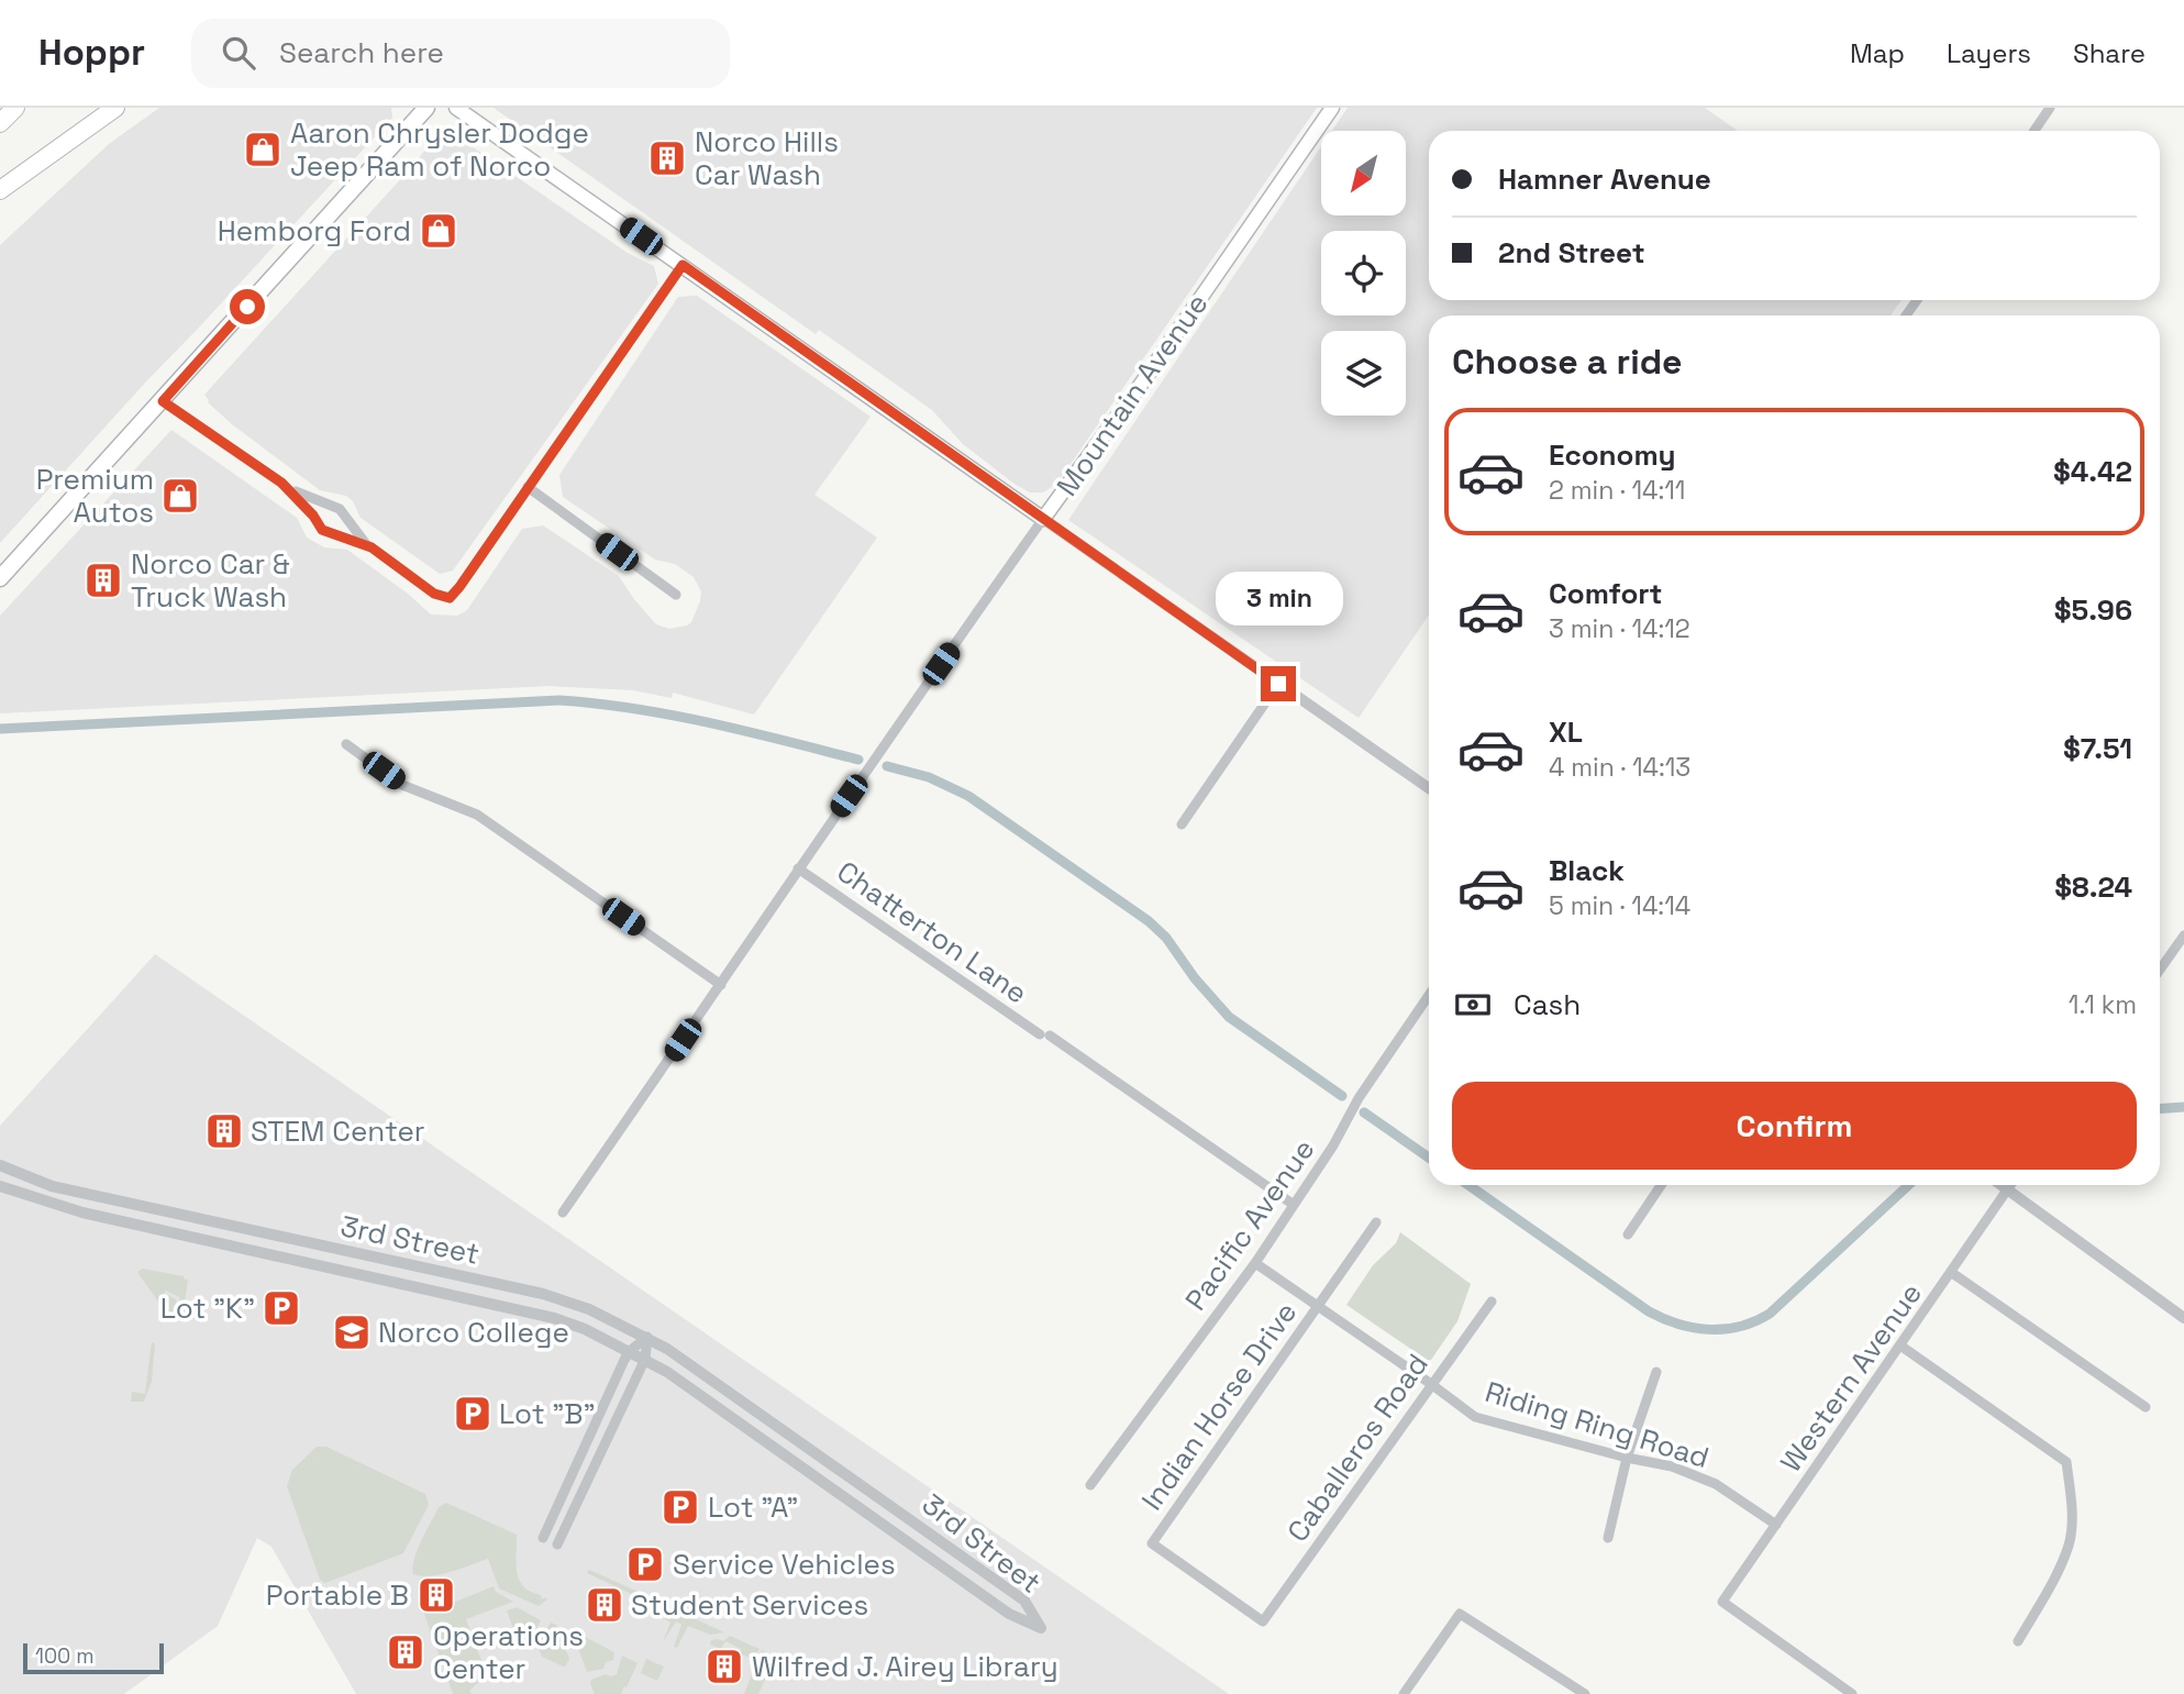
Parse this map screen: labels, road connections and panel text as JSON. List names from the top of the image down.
{
  "streets": {
    "main road": ["Mountain Avenue"],
    "street": [
      "Chatterton Lane",
      "Pacific Avenue",
      "3rd Street",
      "Western Avenue",
      "Indian Horse Drive",
      "Riding Ring Road",
      "Caballeros Road"
    ]
  },
  "crossings": [
    ["Mountain Avenue", "Chatterton Lane"],
    ["Chatterton Lane", "Pacific Avenue"],
    ["Pacific Avenue", "Riding Ring Road"],
    ["Western Avenue", "Riding Ring Road"],
    ["Indian Horse Drive", "Riding Ring Road"],
    ["Indian Horse Drive", "Caballeros Road"],
    ["Riding Ring Road", "Caballeros Road"]
  ],
  "places": {
    "shop": ["Aaron Chrysler Dodge Jeep Ram of Norco", "Hemborg Ford", "Premium Autos"],
    "building": [
      "Norco Hills Car Wash",
      "Norco Car & Truck Wash",
      "STEM Center",
      "Portable B",
      "Student Services",
      "Operations Center",
      "Wilfred J. Airey Library"
    ],
    "parking": [
      "Lot \"K\"",
      "Lot \"B\"",
      "Lot \"A\"",
      "Service Vehicles"
    ],
    "school or university": ["Norco College"]
  },
  "scale_bar": "100 m",
  "north": "bottom left",
  "page": {
    "header": "Hoppr",
    "search": "Search here",
    "nav": ["Map", "Layers", "Share"],
    "banner": ["Hamner Avenue", "2nd Street"],
    "heading": "Choose a ride",
    "list": [
      {
        "name": "Economy",
        "note": "2 min · 14:11",
        "value": "$4.42"
      },
      {
        "name": "Comfort",
        "note": "3 min · 14:12",
        "value": "$5.96"
      },
      {
        "name": "XL",
        "note": "4 min · 14:13",
        "value": "$7.51"
      },
      {
        "name": "Black",
        "note": "5 min · 14:14",
        "value": "$8.24"
      }
    ],
    "bubble": "3 min",
    "pay": ["Cash", "1.1 km"],
    "buttons": "Confirm",
    "scale": "100 m"
  }
}
